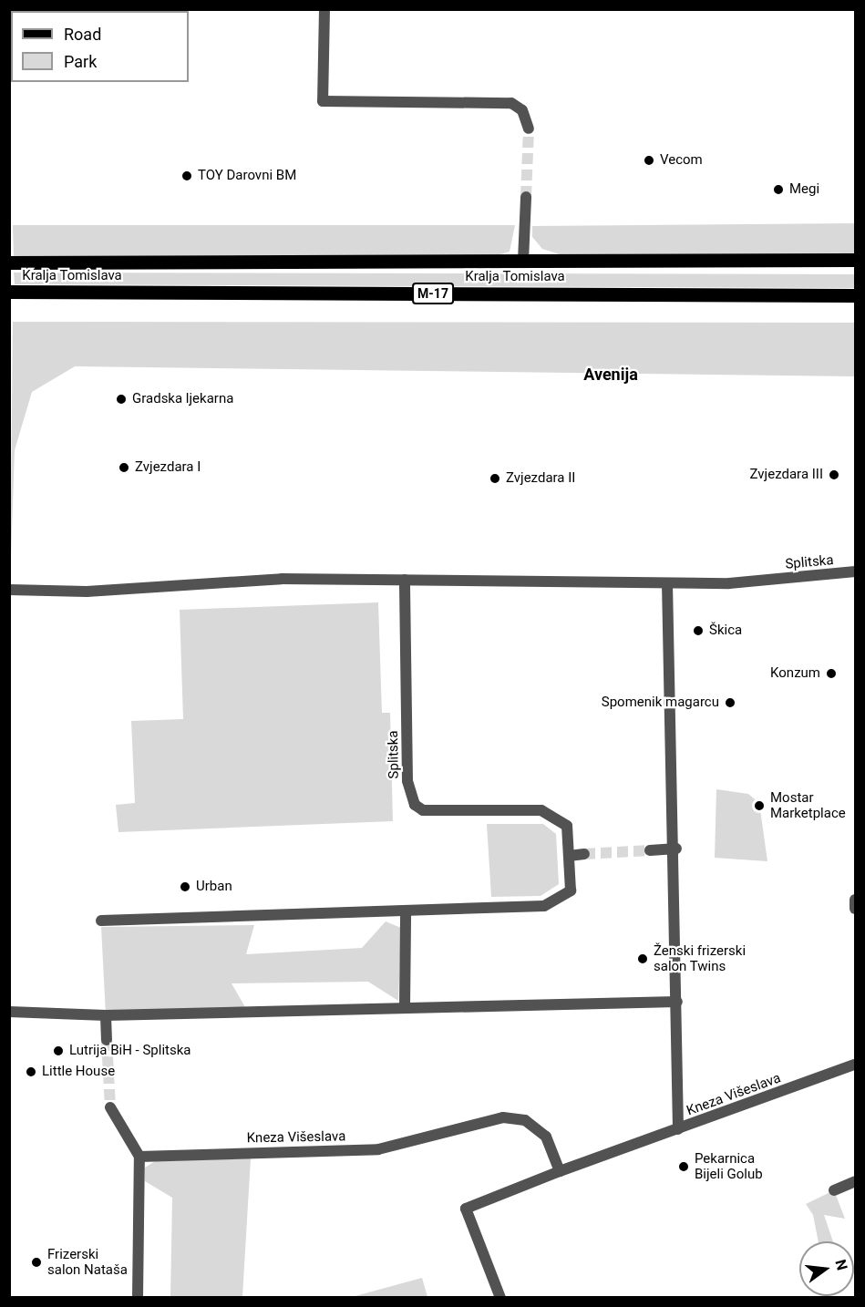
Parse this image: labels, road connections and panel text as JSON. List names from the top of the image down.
{
  "streets": {
    "main road": ["Kralja Tomislava", "M-17"],
    "street": ["Splitska", "Kneza Višeslava"]
  },
  "districts": ["Avenija"],
  "places": [
    "Vecom",
    "TOY Darovni BM",
    "Megi",
    "Gradska ljekarna",
    "Zvjezdara I",
    "Zvjezdara III",
    "Zvjezdara II",
    "Škica",
    "Konzum",
    "Spomenik magarcu",
    "Mostar Marketplace",
    "Urban",
    "Ženski frizerski salon Twins",
    "Lutrija BiH - Splitska",
    "Little House",
    "Pekarnica Bijeli Golub",
    "Frizerski salon Nataša"
  ],
  "legend": ["Road", "Park"],
  "north": "right"
}
